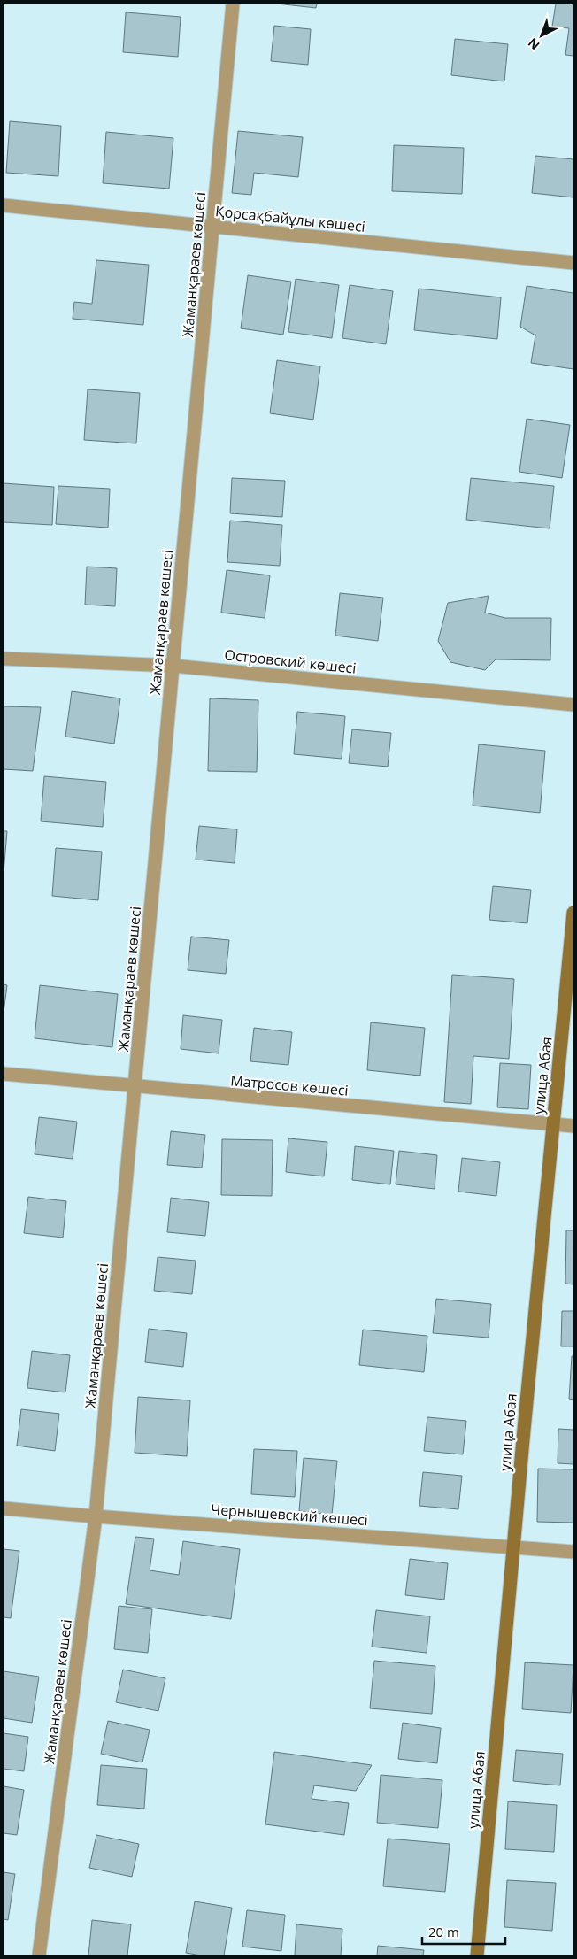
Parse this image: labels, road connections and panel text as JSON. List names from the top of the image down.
{
  "streets": {
    "street": [
      "Қорсақбайұлы көшесі",
      "Жаманқараев көшесі",
      "Островский көшесі",
      "улица Абая",
      "Матросов көшесі",
      "Чернышевский көшесі"
    ]
  },
  "crossings": [
    ["Қорсақбайұлы көшесі", "Жаманқараев көшесі"],
    ["Жаманқараев көшесі", "Островский көшесі"],
    ["Жаманқараев көшесі", "Матросов көшесі"],
    ["Жаманқараев көшесі", "Чернышевский көшесі"],
    ["улица Абая", "Матросов көшесі"],
    ["улица Абая", "Чернышевский көшесі"]
  ],
  "scale_bar": "20 m",
  "north": "bottom left"
}
